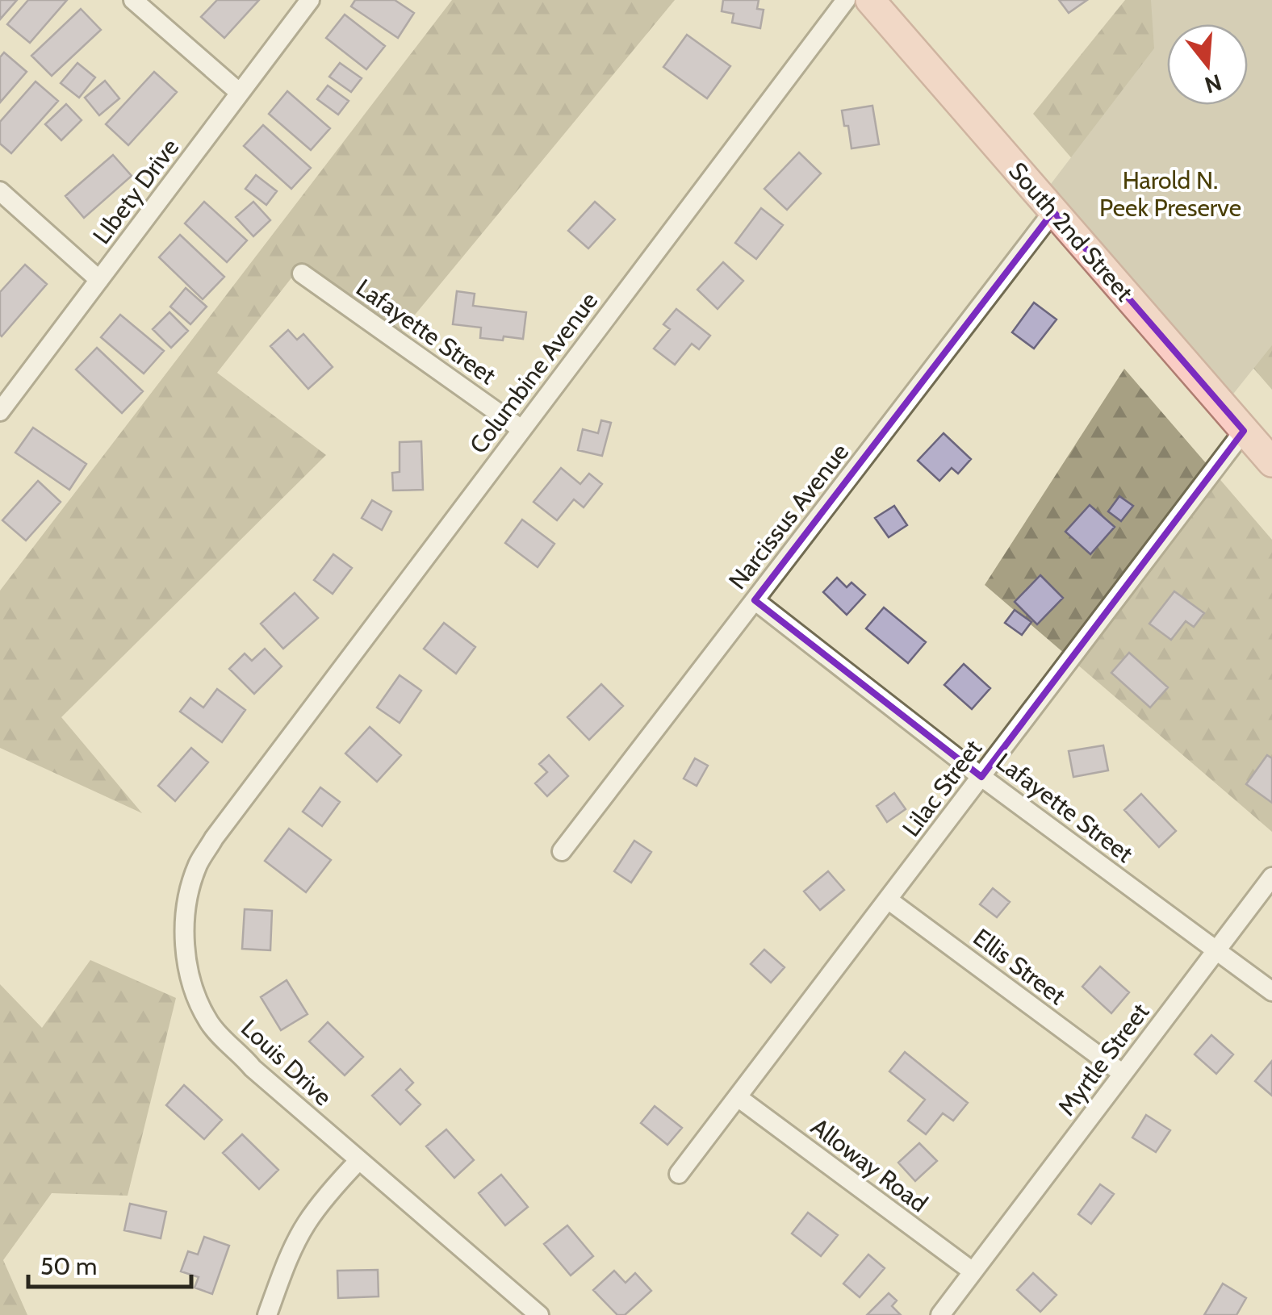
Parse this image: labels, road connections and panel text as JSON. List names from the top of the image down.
{
  "streets": {
    "main road": ["South 2nd Street"],
    "street": [
      "LIbety Drive",
      "Lafayette Street",
      "Columbine Avenue",
      "Narcissus Avenue",
      "Lilac Street",
      "Ellis Street",
      "Myrtle Street",
      "Louis Drive",
      "Alloway Road"
    ]
  },
  "crossings": [
    ["South 2nd Street", "Narcissus Avenue"],
    ["South 2nd Street", "Lilac Street"],
    ["Lafayette Street", "Columbine Avenue"],
    ["Lafayette Street", "Narcissus Avenue"],
    ["Lafayette Street", "Lilac Street"],
    ["Lafayette Street", "Myrtle Street"],
    ["Columbine Avenue", "Louis Drive"],
    ["Lilac Street", "Ellis Street"],
    ["Lilac Street", "Alloway Road"],
    ["Ellis Street", "Myrtle Street"],
    ["Myrtle Street", "Alloway Road"]
  ],
  "parks": ["Harold N. Peek Preserve"],
  "scale_bar": "50 m",
  "north": "bottom"
}
